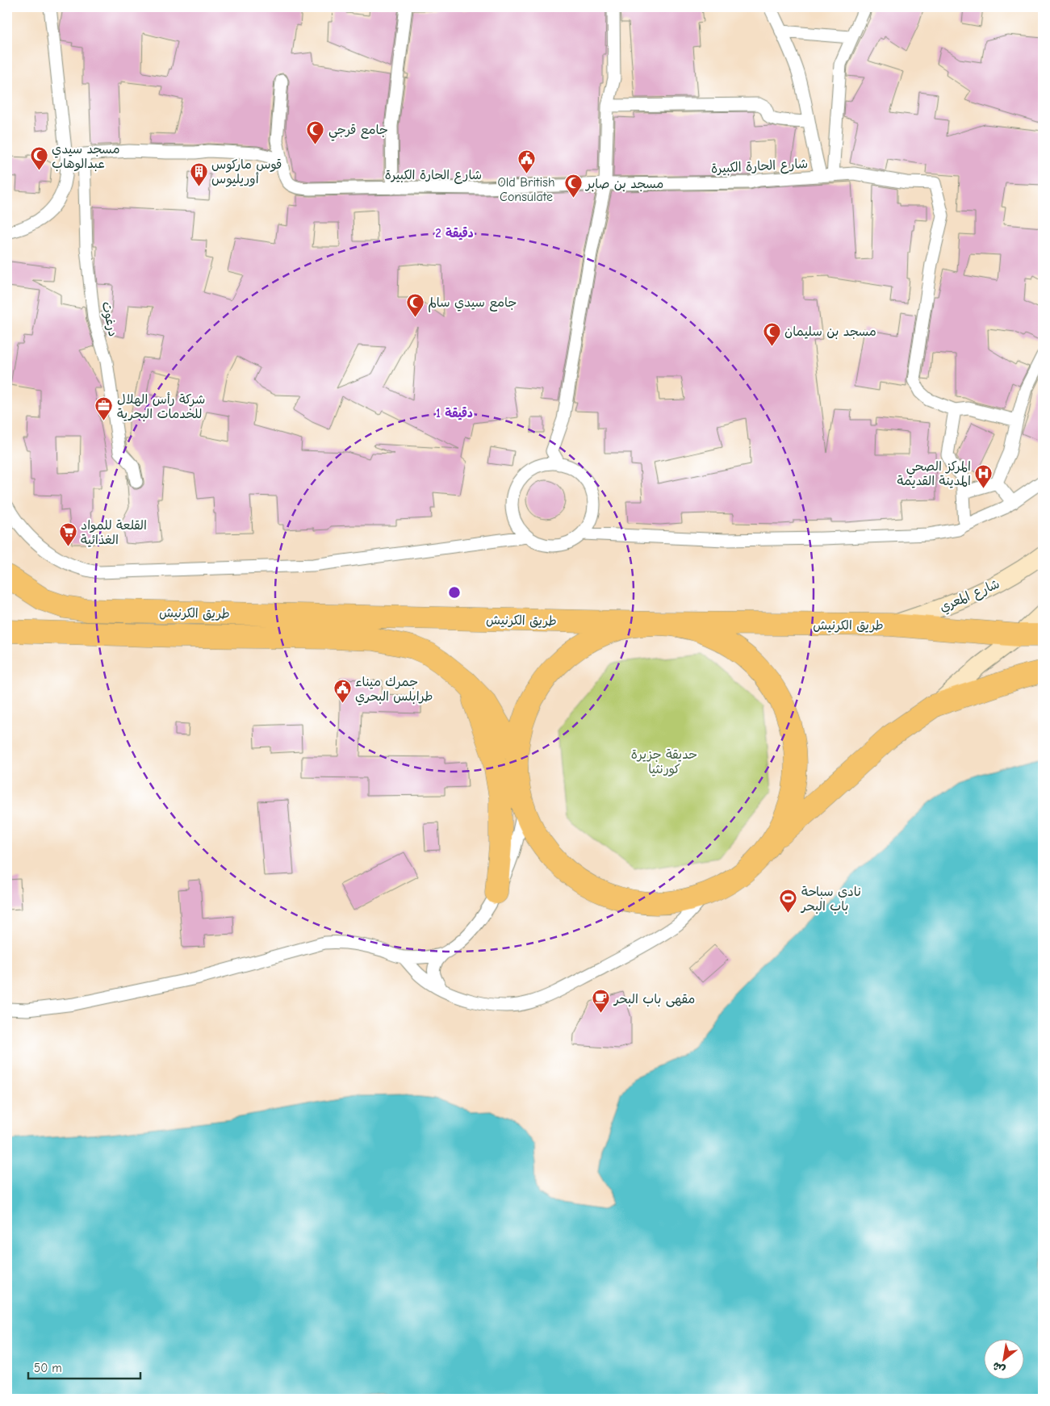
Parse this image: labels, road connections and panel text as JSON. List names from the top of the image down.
{
  "streets": {
    "highway": ["طريق الكرنيش"],
    "street": ["شارع الحارة الكبيرة", "درغوت", "شارع المعري"]
  },
  "crossings": [
    ["شارع المعري", "طريق الكرنيش"]
  ],
  "parks": ["حديقة جزيرة كورنثيا"],
  "places": {
    "mosque": [
      "جامع قرجي",
      "مسجد سيدي عبدالوهاب",
      "مسجد بن صابر",
      "جامع سيدي سالم",
      "مسجد بن سليمان"
    ],
    "public building": ["Old British Consulate", "جمرك ميناء طرابلس البحري"],
    "building": ["قوس ماركوس أوريليوس"],
    "office": ["شركة رأس الهلال للخدمات البحرية"],
    "hospital": ["المركز الصحي المدينة القديمة"],
    "supermarket": ["القلعة للمواد الغذائية"],
    "sports": ["نادي سباحة باب البحر"],
    "cafe": ["مقهى باب البحر"]
  },
  "scale_bar": "50 m",
  "north": "bottom left",
  "rings": ["2 دقيقة", "1 دقيقة"]
}
